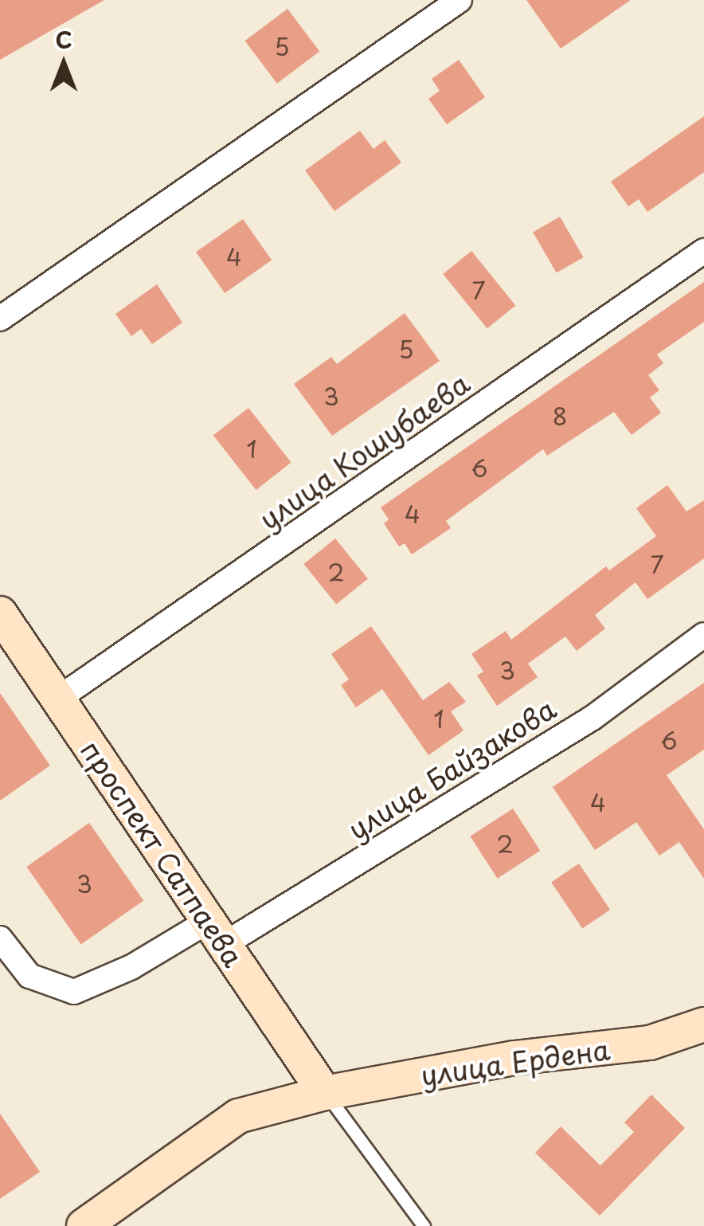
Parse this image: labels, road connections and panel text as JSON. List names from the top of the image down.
{
  "streets": {
    "street": [
      "улица Кошубаева",
      "улица Байзакова",
      "проспект Сатпаева",
      "улица Ердена"
    ]
  },
  "crossings": [
    ["улица Кошубаева", "проспект Сатпаева"],
    ["улица Байзакова", "проспект Сатпаева"],
    ["проспект Сатпаева", "улица Ердена"]
  ],
  "house_numbers": [
    "5",
    "4",
    "7",
    "5",
    "3",
    "8",
    "1",
    "6",
    "4",
    "7",
    "2",
    "3",
    "1",
    "6",
    "4",
    "2",
    "3"
  ],
  "north": "top"
}
